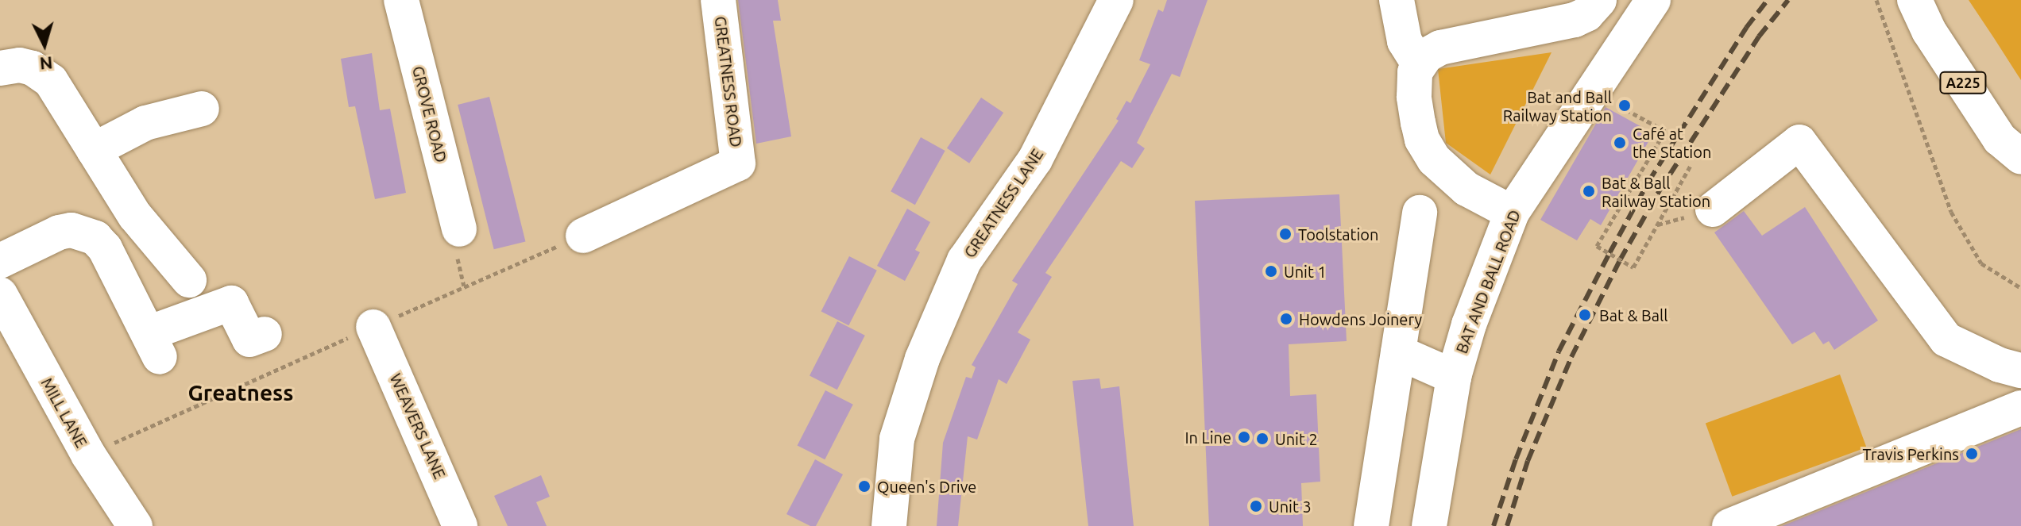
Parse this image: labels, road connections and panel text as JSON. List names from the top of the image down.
{
  "streets": {
    "street": [
      "GREATNESS ROAD",
      "A225",
      "GROVE ROAD",
      "GREATNESS LANE",
      "BAT AND BALL ROAD",
      "MILL LANE",
      "WEAVERS LANE"
    ]
  },
  "districts": ["Greatness"],
  "places": [
    "Bat and Ball Railway Station",
    "Café at the Station",
    "Bat & Ball Railway Station",
    "Toolstation",
    "Unit 1",
    "Bat & Ball",
    "Howdens Joinery",
    "In Line",
    "Unit 2",
    "Travis Perkins",
    "Queen's Drive",
    "Unit 3"
  ],
  "north": "bottom"
}
